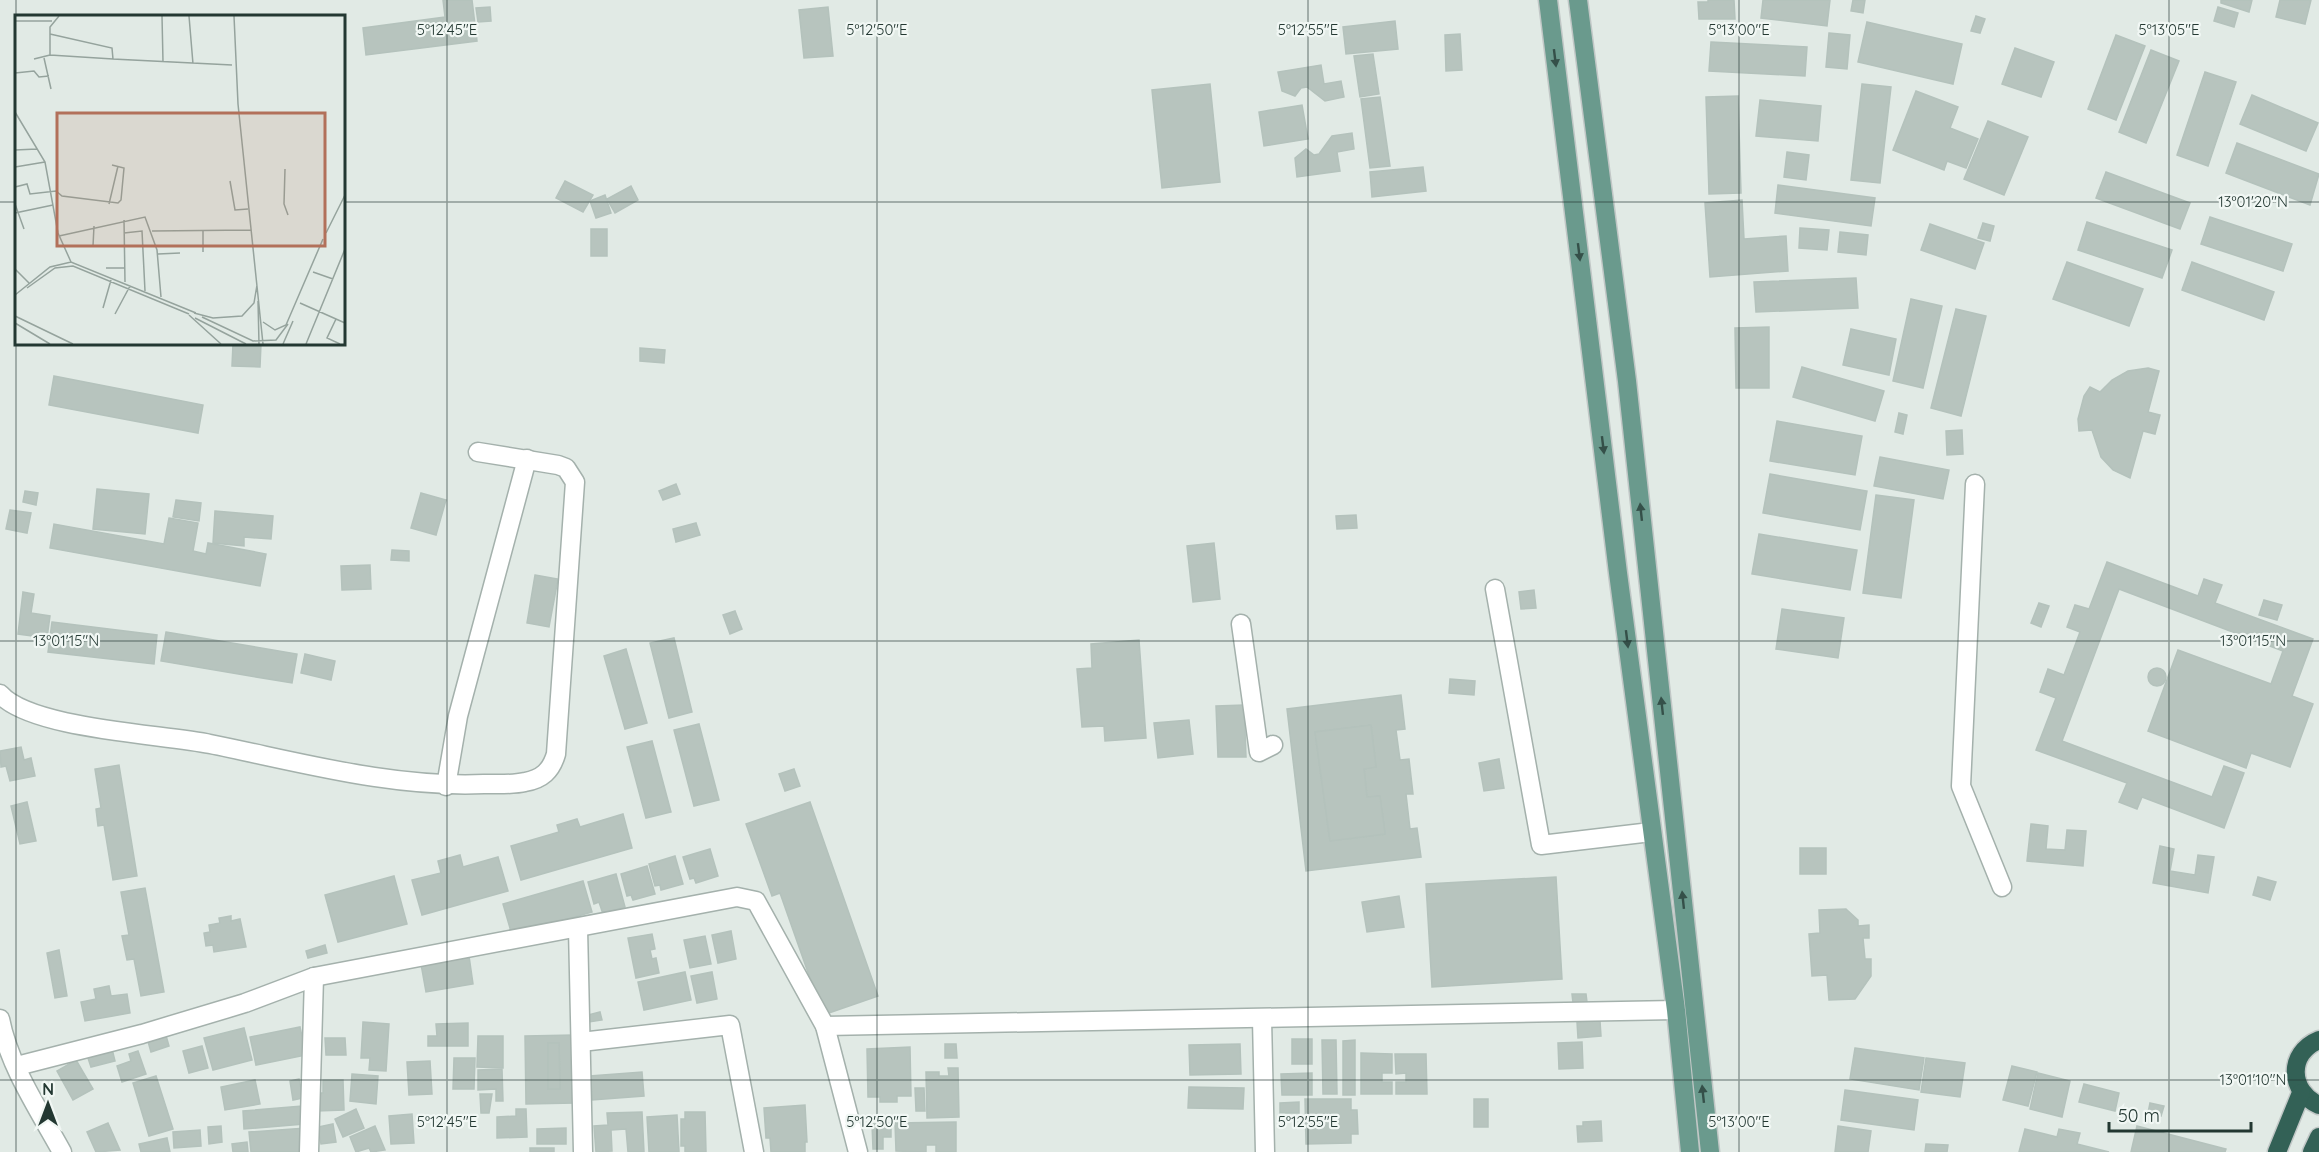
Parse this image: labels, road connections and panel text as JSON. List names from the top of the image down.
{
  "scale_bar": "50 m",
  "north": "top",
  "coordinates": [
    "5°12'45\"E",
    "5°12'50\"E",
    "5°12'55\"E",
    "5°13'00\"E",
    "5°13'05\"E",
    "13°01'20\"N",
    "13°01'15\"N",
    "13°01'10\"N"
  ]
}
